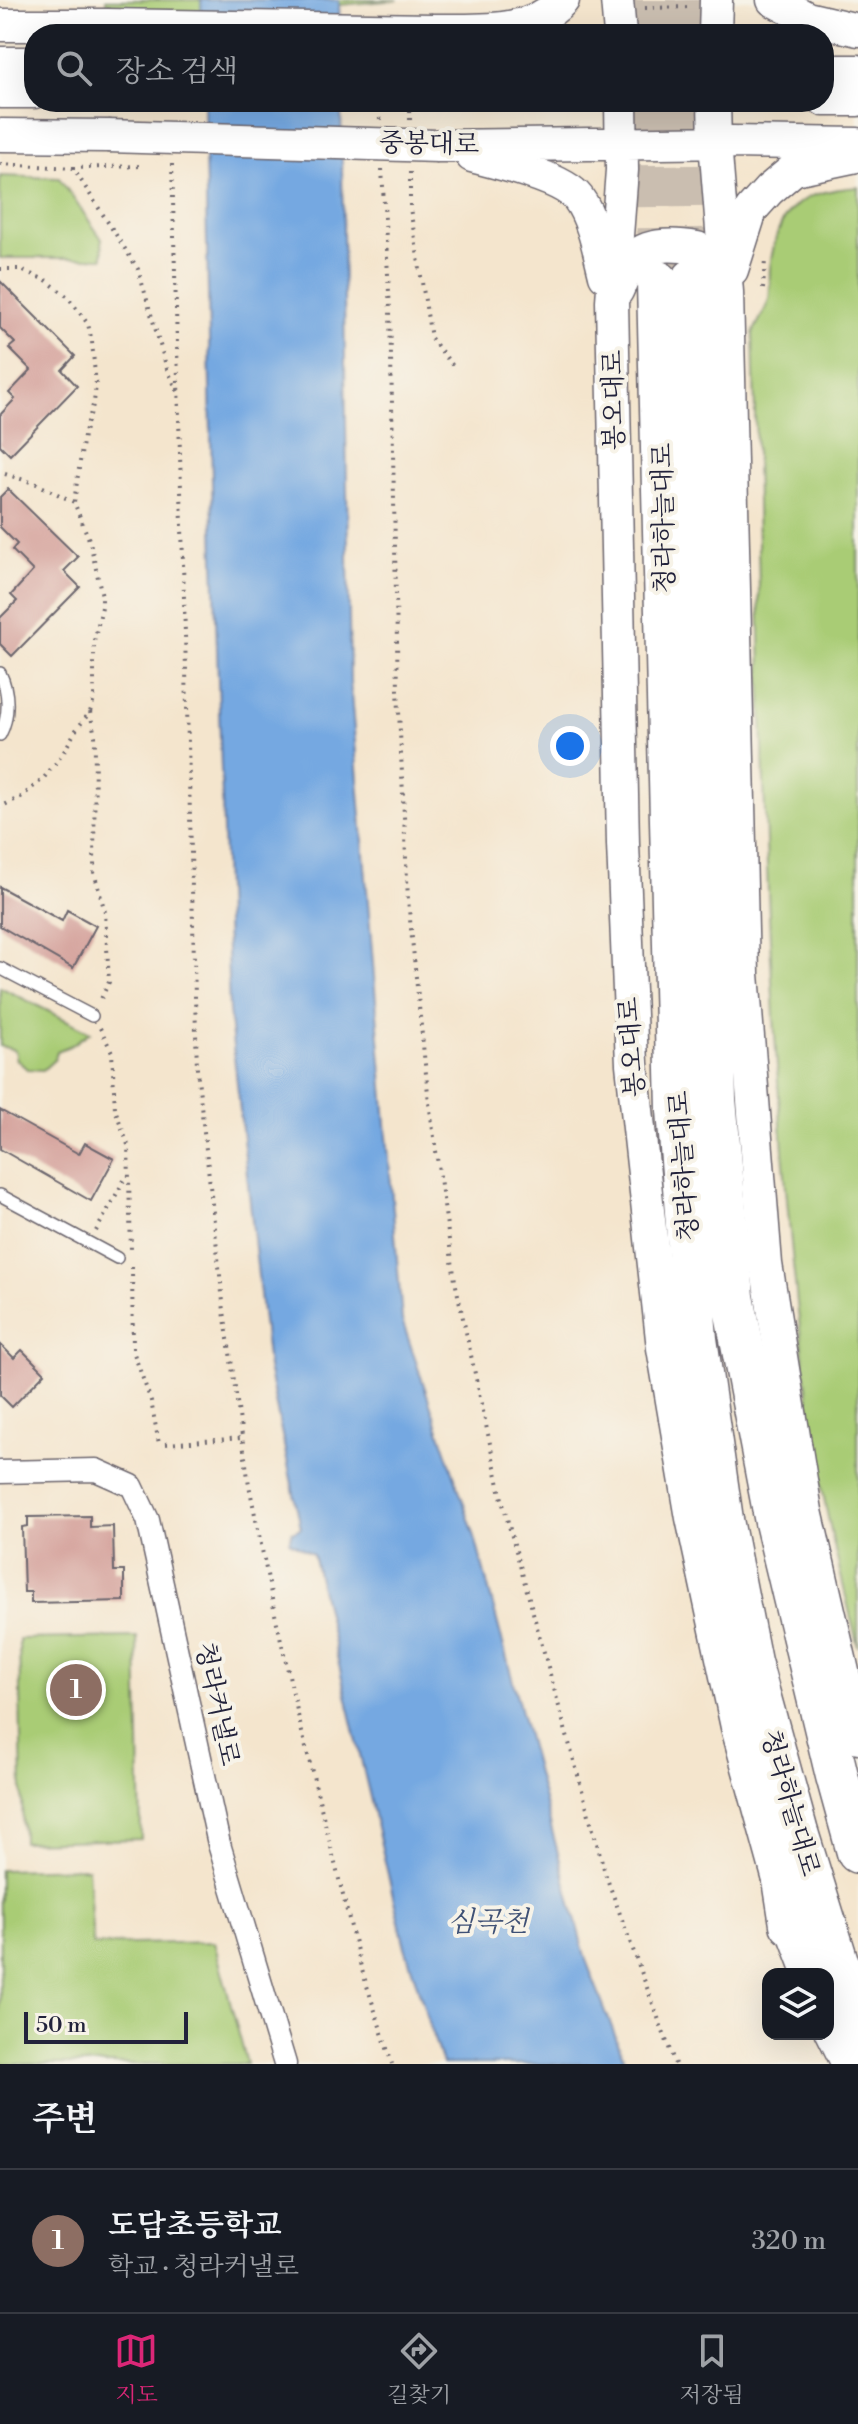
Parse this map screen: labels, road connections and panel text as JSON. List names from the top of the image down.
{
  "streets": {
    "highway": ["청라하늘대로"],
    "main road": ["중봉대로", "봉오대로"],
    "street": ["청라커낼로"]
  },
  "crossings": [
    ["중봉대로", "봉오대로"]
  ],
  "water": ["심곡천"],
  "scale_bar": "50 m",
  "page": {
    "search": "장소 검색",
    "pins": "1",
    "scale": "50 m",
    "heading": "주변",
    "list": [
      {
        "mark": "1",
        "name": "도담초등학교",
        "note": "학교 · 청라커낼로",
        "value": "320 m"
      }
    ],
    "nav": ["지도", "길찾기", "저장됨"]
  }
}
